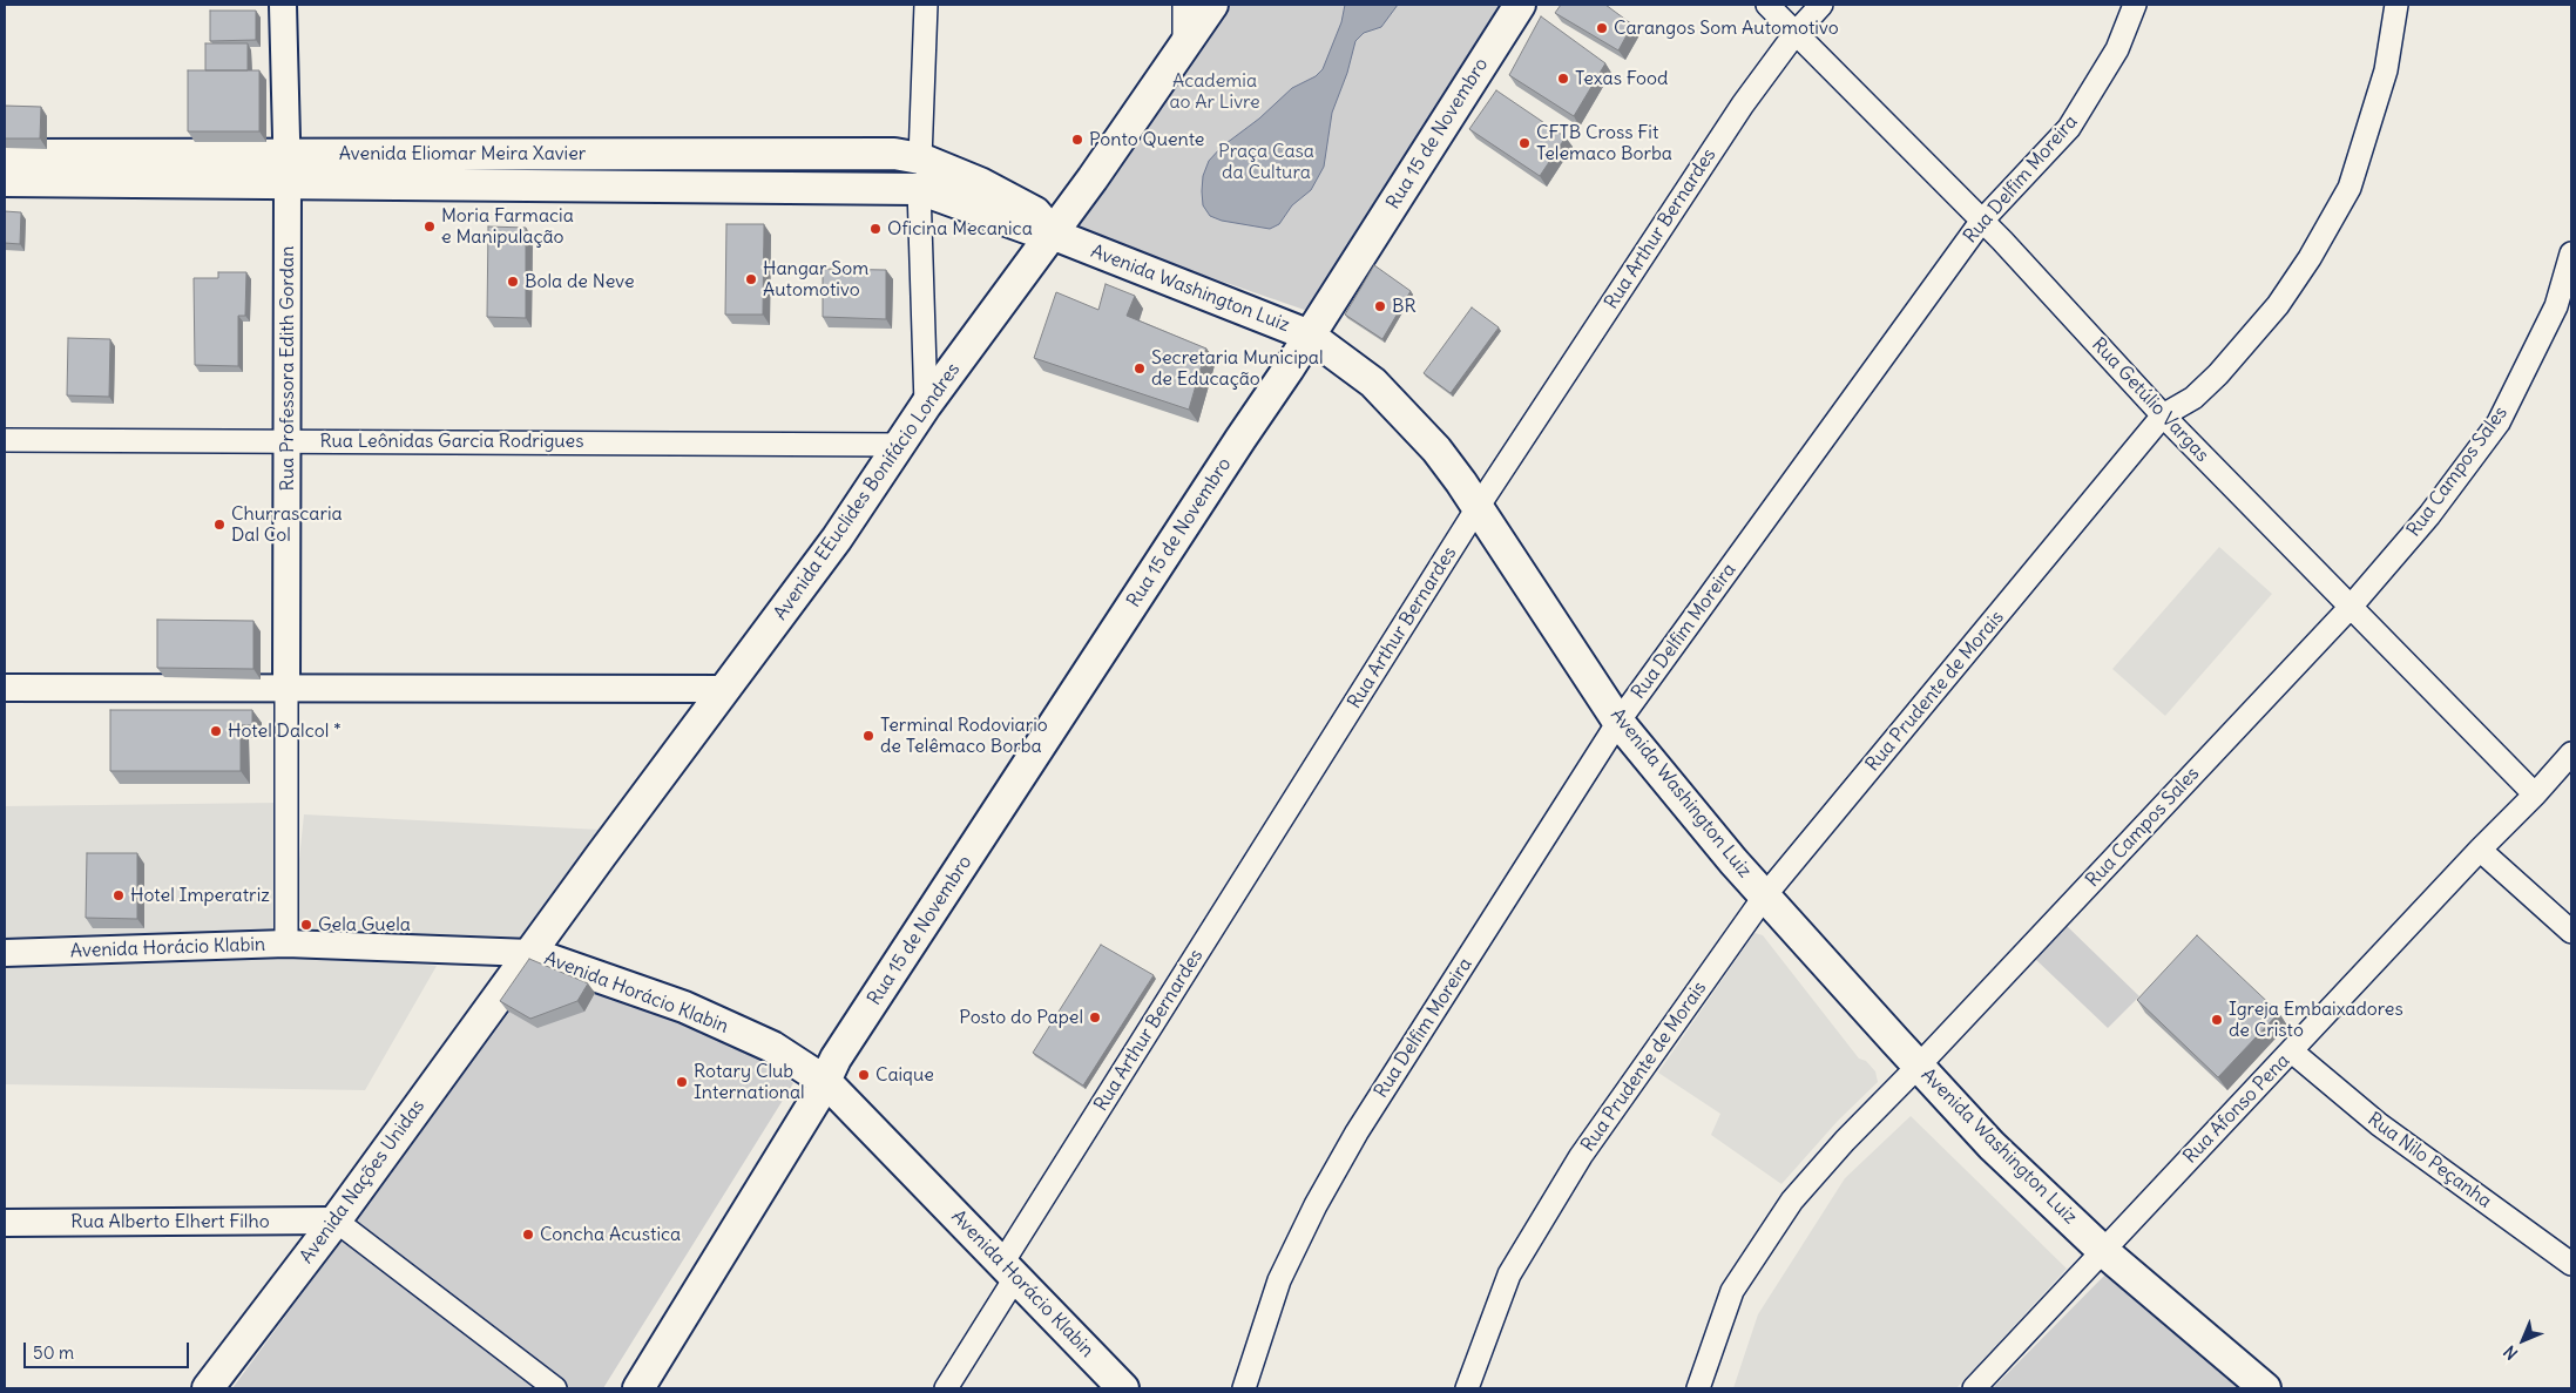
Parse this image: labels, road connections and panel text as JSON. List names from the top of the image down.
{
  "streets": {
    "main road": [
      "Rua 15 de Novembro",
      "Avenida Eliomar Meira Xavier",
      "Avenida Washington Luiz",
      "Avenida EEuclides Bonifácio Londres",
      "Avenida Horácio Klabin",
      "Avenida Nações Unidas"
    ],
    "street": [
      "Rua Delfim Moreira",
      "Rua Arthur Bernardes",
      "Rua Professora Edith Gordan",
      "Rua Getúlio Vargas",
      "Rua Leônidas Garcia Rodrigues",
      "Rua Campos Sales",
      "Rua Prudente de Morais",
      "Rua Afonso Pena",
      "Rua Nilo Peçanha",
      "Rua Alberto Elhert Filho"
    ]
  },
  "crossings": [
    ["Rua 15 de Novembro", "Avenida Washington Luiz"],
    ["Rua 15 de Novembro", "Avenida Horácio Klabin"],
    ["Avenida Eliomar Meira Xavier", "Avenida Washington Luiz"],
    ["Avenida Eliomar Meira Xavier", "Rua Professora Edith Gordan"],
    ["Rua Delfim Moreira", "Avenida Washington Luiz"],
    ["Rua Delfim Moreira", "Rua Getúlio Vargas"],
    ["Rua Arthur Bernardes", "Avenida Washington Luiz"],
    ["Rua Arthur Bernardes", "Rua Getúlio Vargas"],
    ["Rua Arthur Bernardes", "Avenida Horácio Klabin"],
    ["Avenida Washington Luiz", "Rua Campos Sales"],
    ["Avenida Washington Luiz", "Avenida EEuclides Bonifácio Londres"],
    ["Avenida Washington Luiz", "Rua Prudente de Morais"],
    ["Avenida Washington Luiz", "Rua Afonso Pena"],
    ["Rua Professora Edith Gordan", "Rua Leônidas Garcia Rodrigues"],
    ["Rua Professora Edith Gordan", "Avenida Horácio Klabin"],
    ["Rua Getúlio Vargas", "Rua Campos Sales"],
    ["Rua Getúlio Vargas", "Rua Prudente de Morais"],
    ["Rua Getúlio Vargas", "Rua Afonso Pena"],
    ["Rua Leônidas Garcia Rodrigues", "Avenida EEuclides Bonifácio Londres"],
    ["Avenida EEuclides Bonifácio Londres", "Avenida Horácio Klabin"],
    ["Avenida EEuclides Bonifácio Londres", "Avenida Nações Unidas"],
    ["Avenida Horácio Klabin", "Avenida Nações Unidas"],
    ["Rua Afonso Pena", "Rua Nilo Peçanha"],
    ["Avenida Nações Unidas", "Rua Alberto Elhert Filho"]
  ],
  "parks": ["Academia ao Ar Livre", "Praça Casa da Cultura"],
  "places": [
    "Carangos Som Automotivo",
    "Texas Food",
    "Ponto Quente",
    "CFTB Cross Fit Telemaco Borba",
    "Moria Farmacia e Manipulação",
    "Oficina Mecanica",
    "Hangar Som Automotivo",
    "Bola de Neve",
    "BR",
    "Secretaria Municipal de Educação",
    "Churrascaria Dal Col",
    "Hotel Dalcol *",
    "Terminal Rodoviario de Telêmaco Borba",
    "Hotel Imperatriz",
    "Gela Guela",
    "Posto do Papel",
    "Igreja Embaixadores de Cristo",
    "Caique",
    "Rotary Club International",
    "Concha Acustica"
  ],
  "scale_bar": "50 m",
  "north": "bottom left"
}
